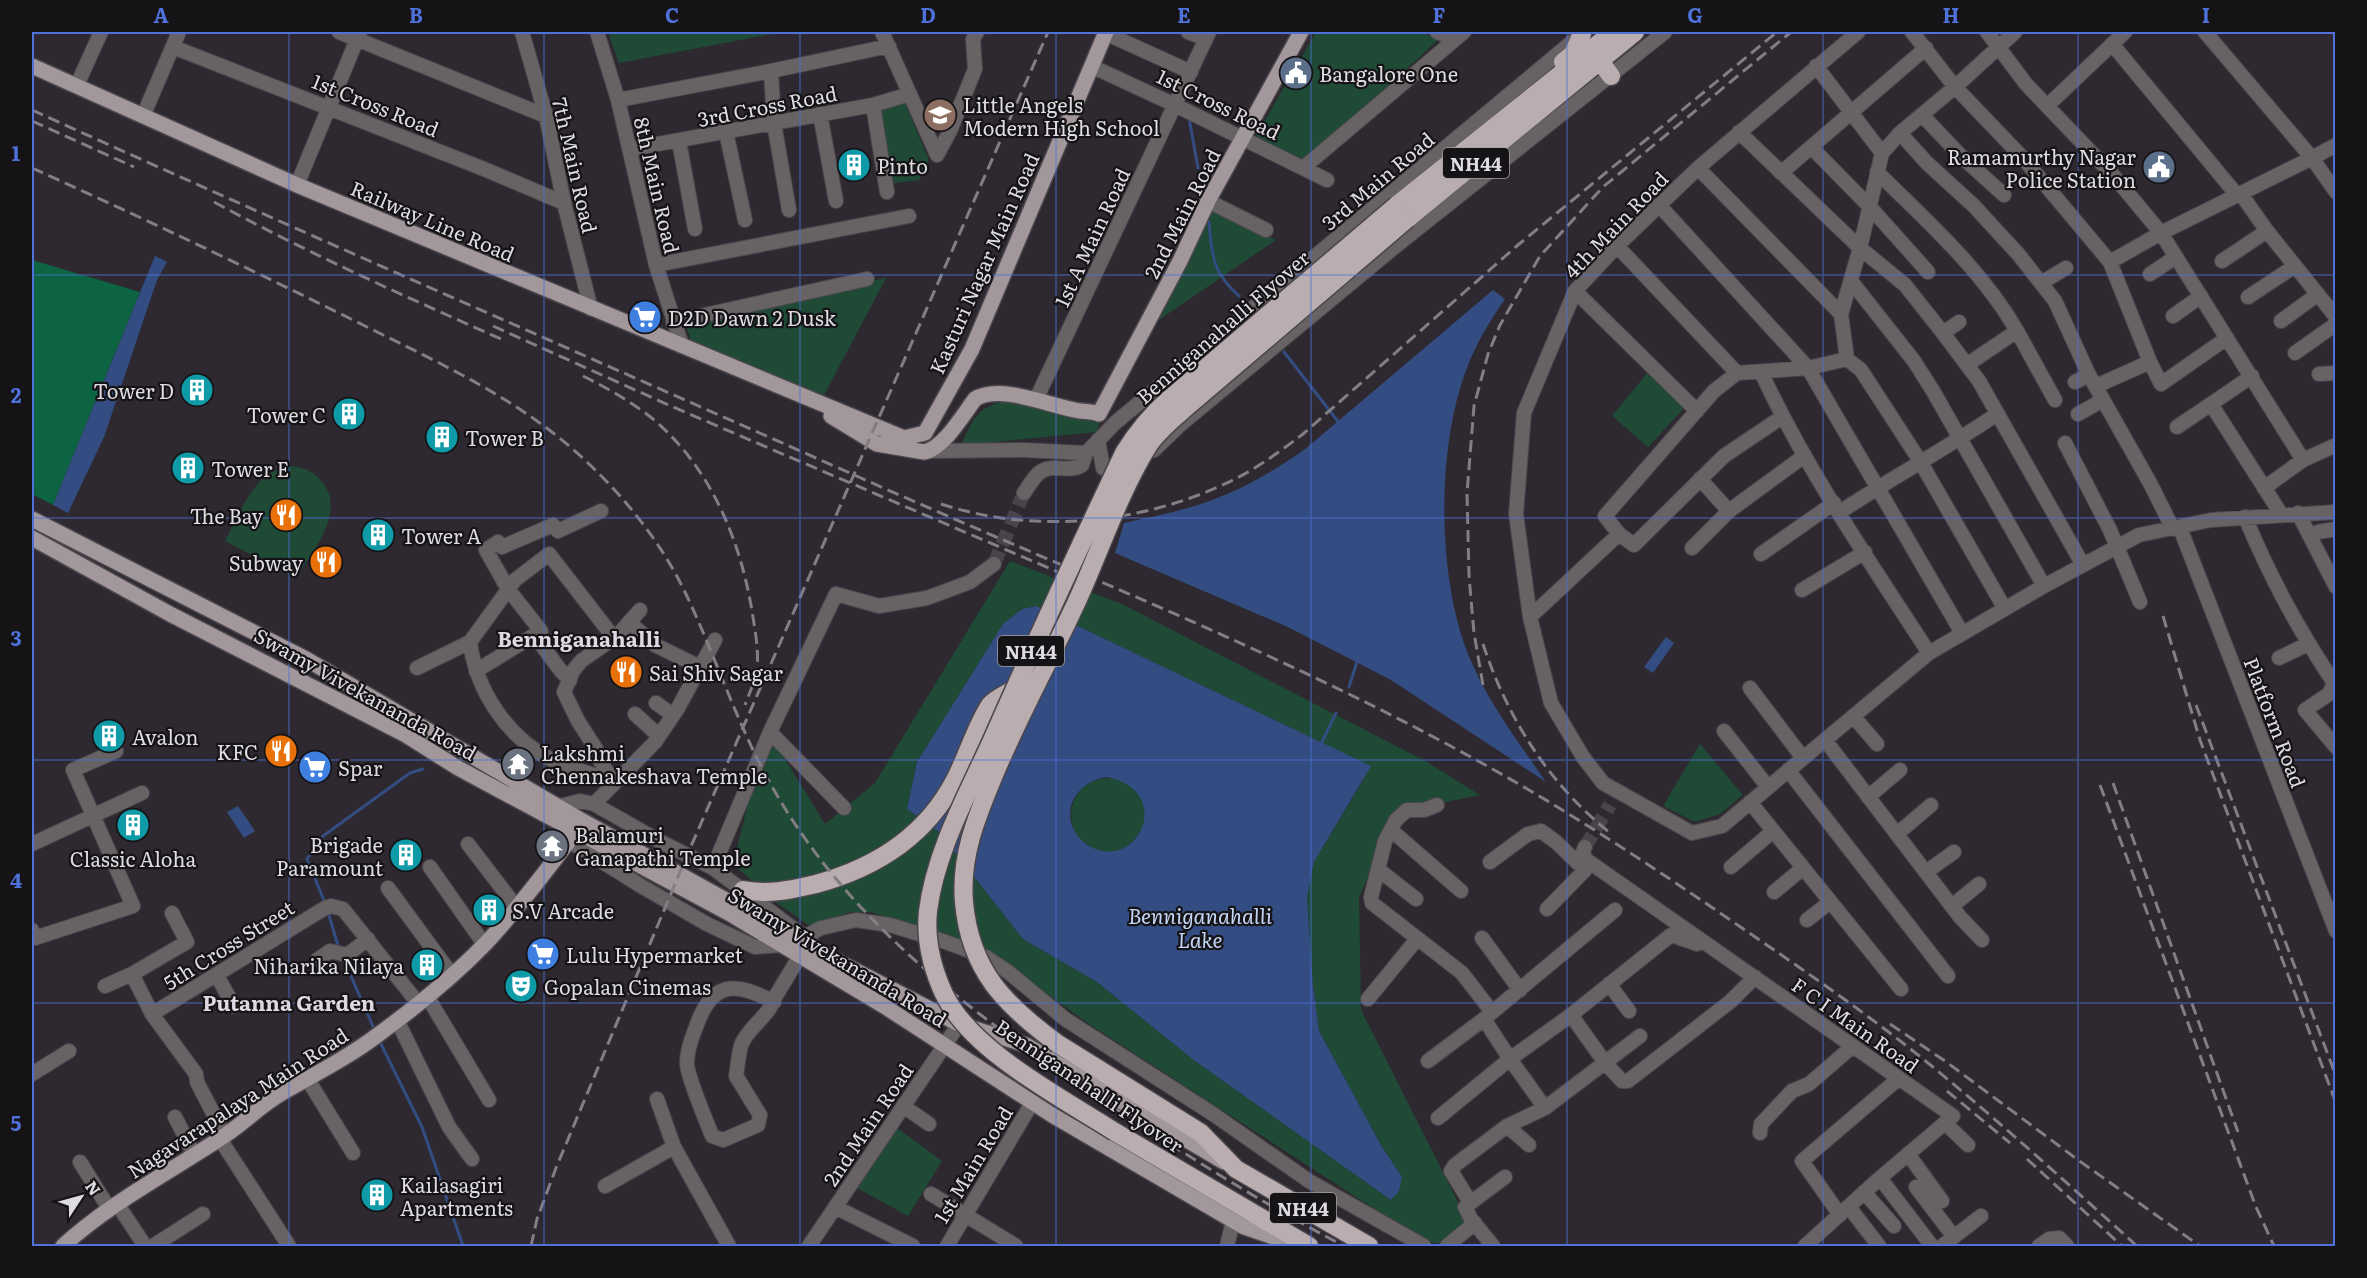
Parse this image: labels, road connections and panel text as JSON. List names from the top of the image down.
{
  "streets": {
    "highway": ["NH44", "Benniganahalli Flyover"],
    "main road": [
      "2nd Main Road",
      "Railway Line Road",
      "Kasturi Nagar Main Road",
      "Swamy Vivekananda Road",
      "Nagavarapalaya Main Road"
    ],
    "street": [
      "1st Cross Road",
      "3rd Cross Road",
      "7th Main Road",
      "3rd Main Road",
      "8th Main Road",
      "4th Main Road",
      "1st A Main Road",
      "Platform Road",
      "5th Cross Street",
      "F C I Main Road",
      "1st Main Road"
    ]
  },
  "crossings": [
    ["1st Cross Road", "7th Main Road"],
    ["1st Cross Road", "2nd Main Road"],
    ["1st Cross Road", "1st A Main Road"],
    ["1st Cross Road", "Kasturi Nagar Main Road"],
    ["3rd Cross Road", "8th Main Road"],
    ["NH44", "Benniganahalli Flyover"],
    ["NH44", "Swamy Vivekananda Road"],
    ["7th Main Road", "Railway Line Road"],
    ["3rd Main Road", "Railway Line Road"],
    ["8th Main Road", "Railway Line Road"],
    ["2nd Main Road", "Swamy Vivekananda Road"],
    ["Railway Line Road", "Kasturi Nagar Main Road"],
    ["Benniganahalli Flyover", "Swamy Vivekananda Road"],
    ["Swamy Vivekananda Road", "Nagavarapalaya Main Road"],
    ["Swamy Vivekananda Road", "1st Main Road"]
  ],
  "districts": ["Benniganahalli", "Putanna Garden"],
  "water": ["Benniganahalli Lake"],
  "places": {
    "public building": ["Bangalore One", "Ramamurthy Nagar Police Station"],
    "school or university": ["Little Angels Modern High School"],
    "building": [
      "Pinto",
      "Tower D",
      "Tower C",
      "Tower B",
      "Tower E",
      "Tower A",
      "Avalon",
      "Classic Aloha",
      "Brigade Paramount",
      "S.V Arcade",
      "Niharika Nilaya",
      "Kailasagiri Apartments"
    ],
    "supermarket": ["D2D Dawn 2 Dusk", "Spar", "Lulu Hypermarket"],
    "restaurant": [
      "The Bay",
      "Subway",
      "Sai Shiv Sagar",
      "KFC"
    ],
    "temple": ["Lakshmi Chennakeshava Temple", "Balamuri Ganapathi Temple"],
    "theatre": ["Gopalan Cinemas"]
  },
  "north": "top right",
  "grid": {
    "columns": [
      "A",
      "B",
      "C",
      "D",
      "E",
      "F",
      "G",
      "H",
      "I"
    ],
    "rows": [
      "1",
      "2",
      "3",
      "4",
      "5"
    ]
  }
}
